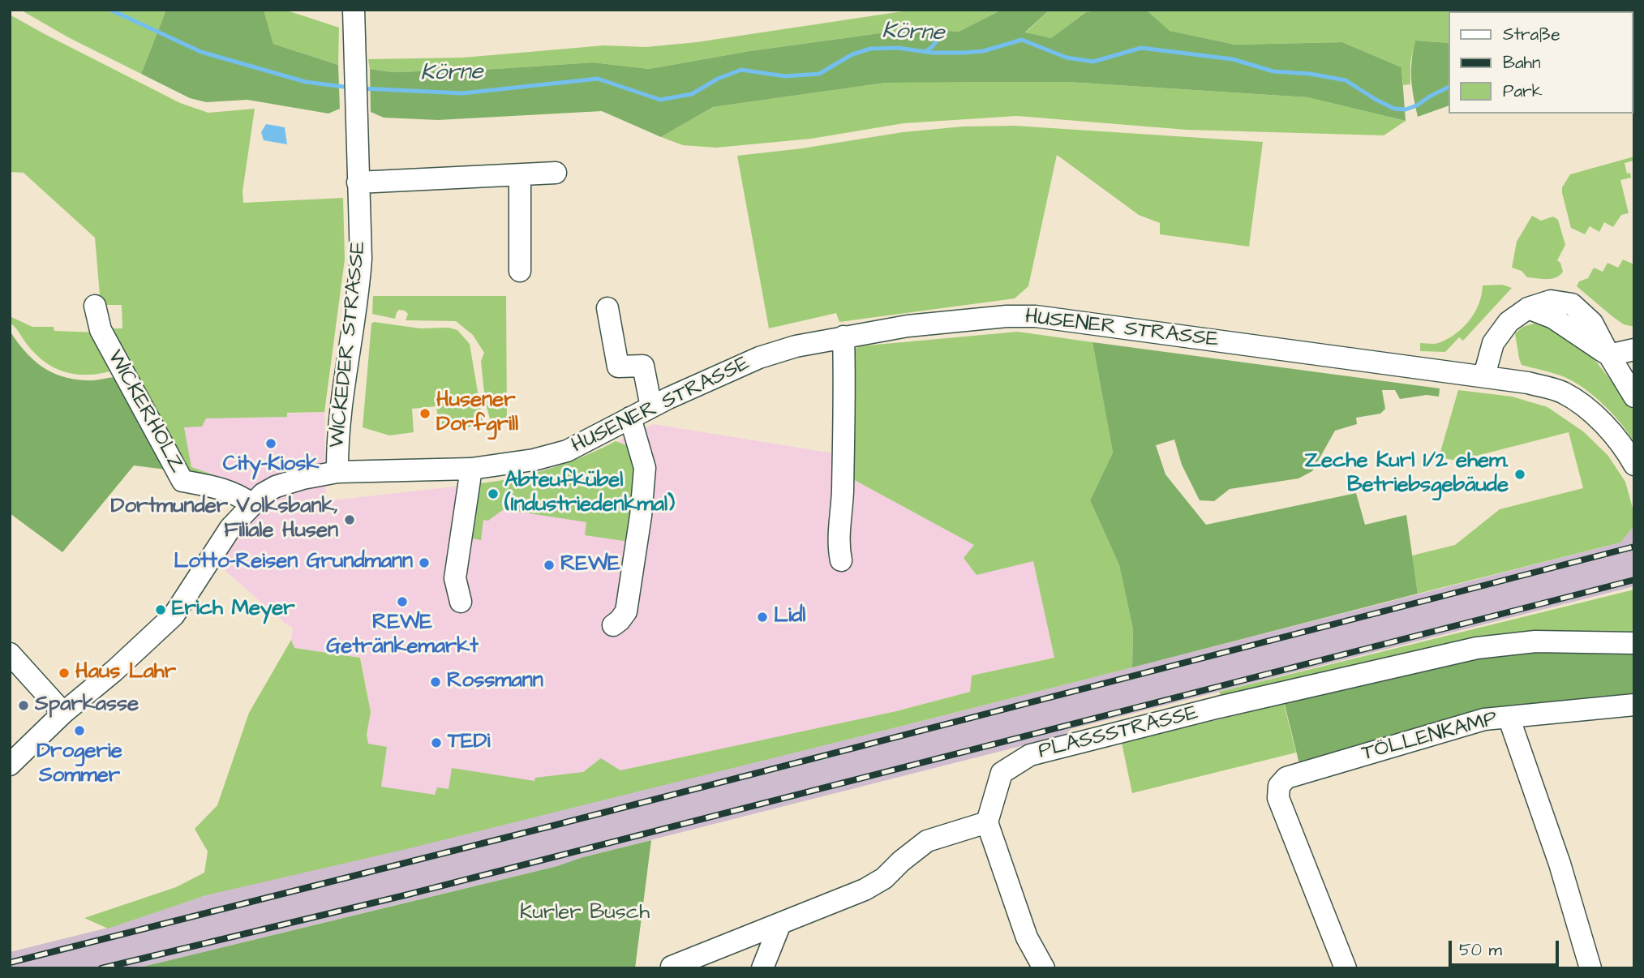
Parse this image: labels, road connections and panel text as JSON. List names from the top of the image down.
{
  "streets": {
    "street": [
      "HUSENER STRASSE",
      "WICKEDER STRASSE",
      "WICKERHOLZ",
      "PLASSSTRASSE",
      "TÖLLENKAMP"
    ]
  },
  "crossings": [
    ["HUSENER STRASSE", "WICKEDER STRASSE"],
    ["HUSENER STRASSE", "WICKERHOLZ"]
  ],
  "water": ["Körne"],
  "parks": ["Kurler Busch"],
  "places": [
    "Husener Dorfgrill",
    "City-Kiosk",
    "Zeche Kurl 1/2 ehem. Betriebsgebäude",
    "Abteufkübel (Industriedenkmal)",
    "Dortmunder Volksbank, Filiale Husen",
    "Lotto-Reisen Grundmann",
    "REWE",
    "REWE Getränkemarkt",
    "Erich Meyer",
    "Lidl",
    "Haus Lahr",
    "Rossmann",
    "Sparkasse",
    "Drogerie Sommer",
    "TEDi"
  ],
  "legend": ["Straße", "Bahn", "Park"],
  "scale_bar": "50 m"
}
